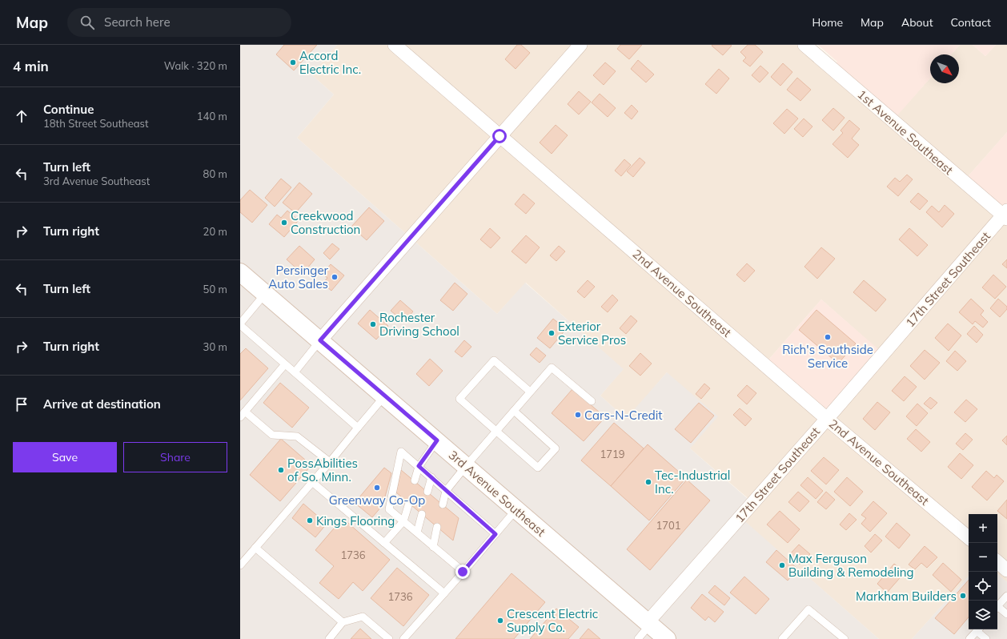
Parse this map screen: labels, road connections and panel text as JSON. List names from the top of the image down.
{
  "streets": {
    "main road": ["3rd Avenue Southeast"],
    "street": ["1st Avenue Southeast", "17th Street Southeast", "2nd Avenue Southeast"]
  },
  "crossings": [
    ["1st Avenue Southeast", "17th Street Southeast"],
    ["17th Street Southeast", "2nd Avenue Southeast"],
    ["17th Street Southeast", "3rd Avenue Southeast"]
  ],
  "places": [
    "Accord Electric Inc.",
    "Creekwood Construction",
    "Persinger Auto Sales",
    "Rochester Driving School",
    "Exterior Service Pros",
    "Rich's Southside Service",
    "Cars-N-Credit",
    "PossAbilities of So. Minn.",
    "Tec-Industrial Inc.",
    "Greenway Co-Op",
    "Kings Flooring",
    "Max Ferguson Building & Remodeling",
    "Markham Builders",
    "Crescent Electric Supply Co."
  ],
  "house_numbers": [
    "1719",
    "1701",
    "1736",
    "1736"
  ],
  "north": "bottom right",
  "page": {
    "header": "Map",
    "search": "Search here",
    "nav": [
      "Home",
      "Map",
      "About",
      "Contact"
    ],
    "heading": ["4 min", "Walk · 320 m"],
    "list": [
      ["Continue", "18th Street Southeast", "140 m"],
      ["Turn left", "3rd Avenue Southeast", "80 m"],
      ["Turn right", "20 m"],
      ["Turn left", "50 m"],
      ["Turn right", "30 m"],
      "Arrive at destination"
    ],
    "buttons": ["Save", "Share"],
    "map_buttons": ["+", "−"]
  }
}
